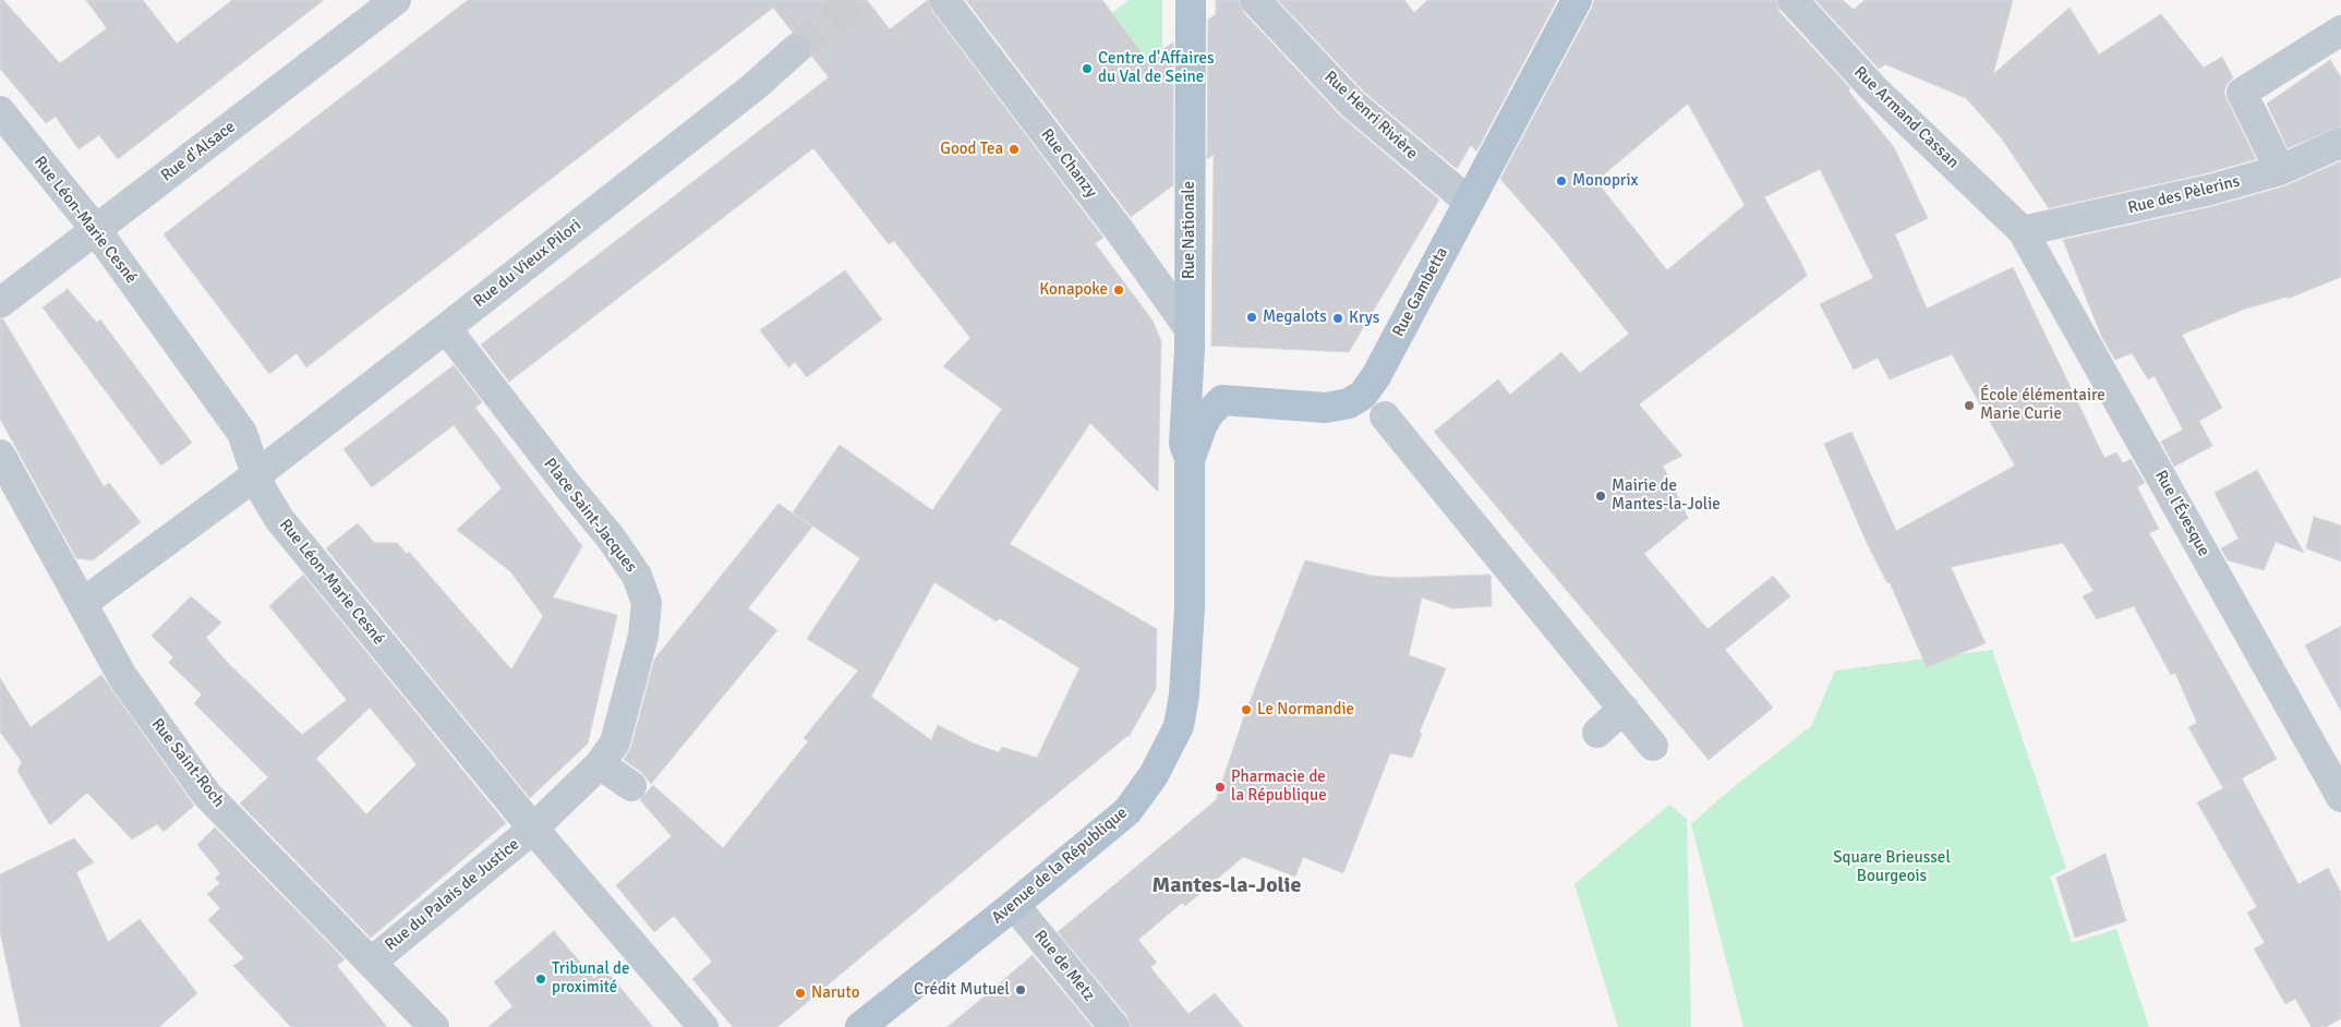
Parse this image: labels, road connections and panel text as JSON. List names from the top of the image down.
{
  "streets": {
    "main road": ["Rue Nationale", "Rue Gambetta", "Avenue de la République"],
    "street": [
      "Rue Henri Rivière",
      "Rue Armand Cassan",
      "Rue d'Alsace",
      "Rue Chanzy",
      "Rue des Pèlerins",
      "Rue Léon-Marie Cesné",
      "Rue du Vieux Pilori",
      "Rue l'Évesque",
      "Place Saint-Jacques",
      "Rue Saint-Roch",
      "Rue du Palais de Justice",
      "Rue de Metz"
    ]
  },
  "crossings": [
    ["Rue Henri Rivière", "Rue Gambetta"],
    ["Rue Armand Cassan", "Rue des Pèlerins"],
    ["Rue Armand Cassan", "Rue l'Évesque"],
    ["Rue d'Alsace", "Rue Léon-Marie Cesné"],
    ["Rue Chanzy", "Rue Nationale"],
    ["Rue des Pèlerins", "Rue l'Évesque"],
    ["Rue Léon-Marie Cesné", "Rue du Vieux Pilori"],
    ["Rue Léon-Marie Cesné", "Place Saint-Jacques"],
    ["Rue Léon-Marie Cesné", "Rue du Palais de Justice"],
    ["Rue Nationale", "Avenue de la République"],
    ["Rue du Vieux Pilori", "Place Saint-Jacques"],
    ["Rue du Vieux Pilori", "Rue Saint-Roch"],
    ["Place Saint-Jacques", "Rue du Palais de Justice"],
    ["Rue Saint-Roch", "Rue du Palais de Justice"],
    ["Avenue de la République", "Rue de Metz"]
  ],
  "districts": ["Mantes-la-Jolie"],
  "parks": ["Square Brieussel Bourgeois"],
  "places": [
    "Centre d'Affaires du Val de Seine",
    "Good Tea",
    "Monoprix",
    "Konapoke",
    "Megalots",
    "Krys",
    "École élémentaire Marie Curie",
    "Mairie de Mantes-la-Jolie",
    "Le Normandie",
    "Pharmacie de la République",
    "Tribunal de proximité",
    "Crédit Mutuel",
    "Naruto"
  ]
}
